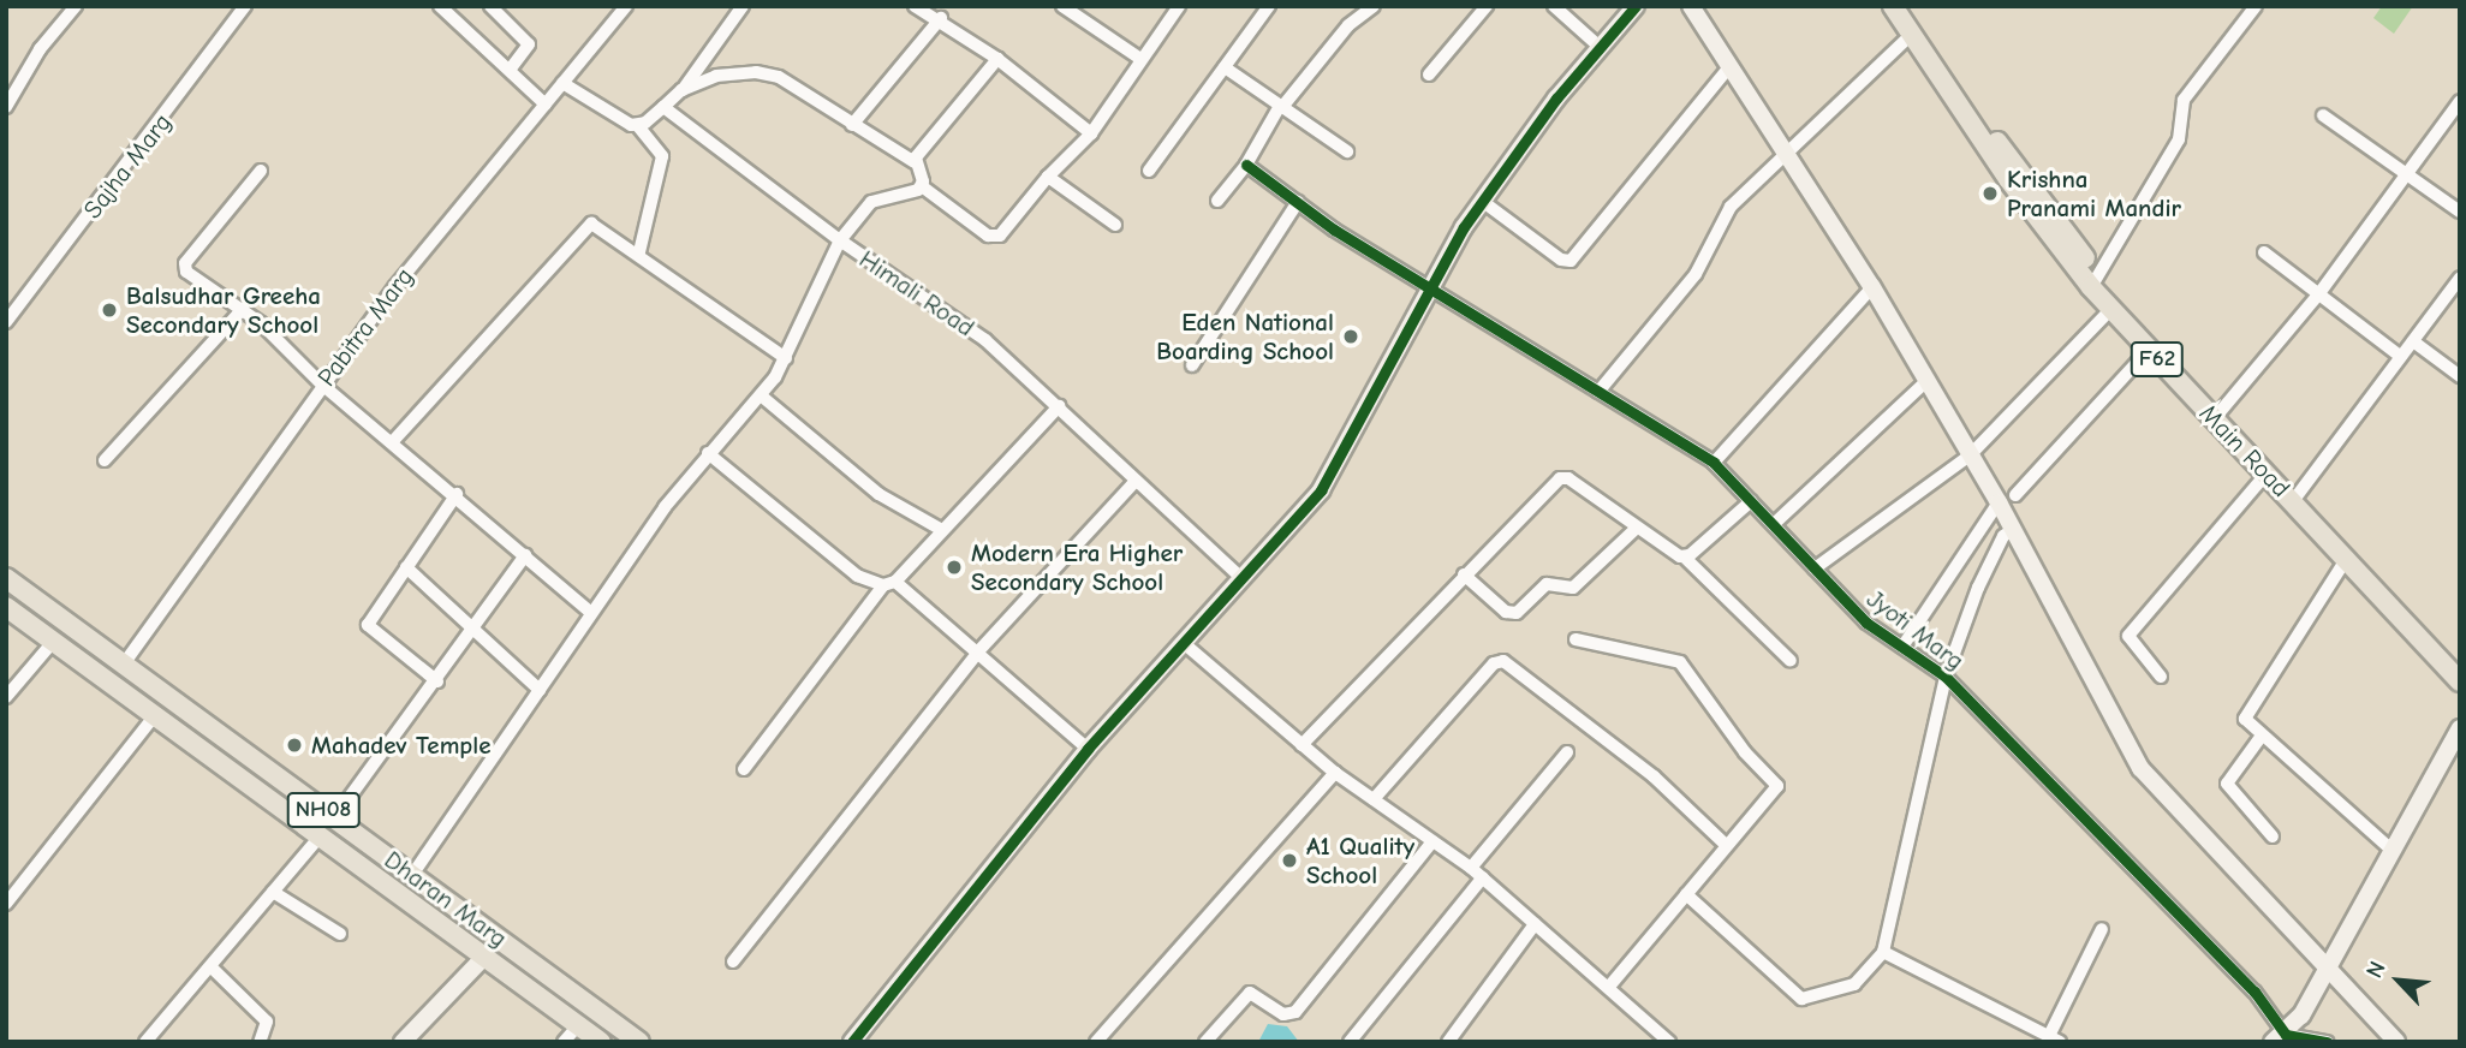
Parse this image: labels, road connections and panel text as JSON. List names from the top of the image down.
{
  "streets": {
    "main road": [
      "F62",
      "Main Road",
      "NH08",
      "Dharan Marg"
    ],
    "street": [
      "Sajha Marg",
      "Himali Road",
      "Pabitra Marg",
      "Jyoti Marg"
    ]
  },
  "crossings": [
    ["Pabitra Marg", "Dharan Marg"]
  ],
  "places": [
    "Krishna Pranami Mandir",
    "Balsudhar Greeha Secondary School",
    "Eden National Boarding School",
    "Modern Era Higher Secondary School",
    "Mahadev Temple",
    "A1 Quality School"
  ],
  "north": "top left"
}
